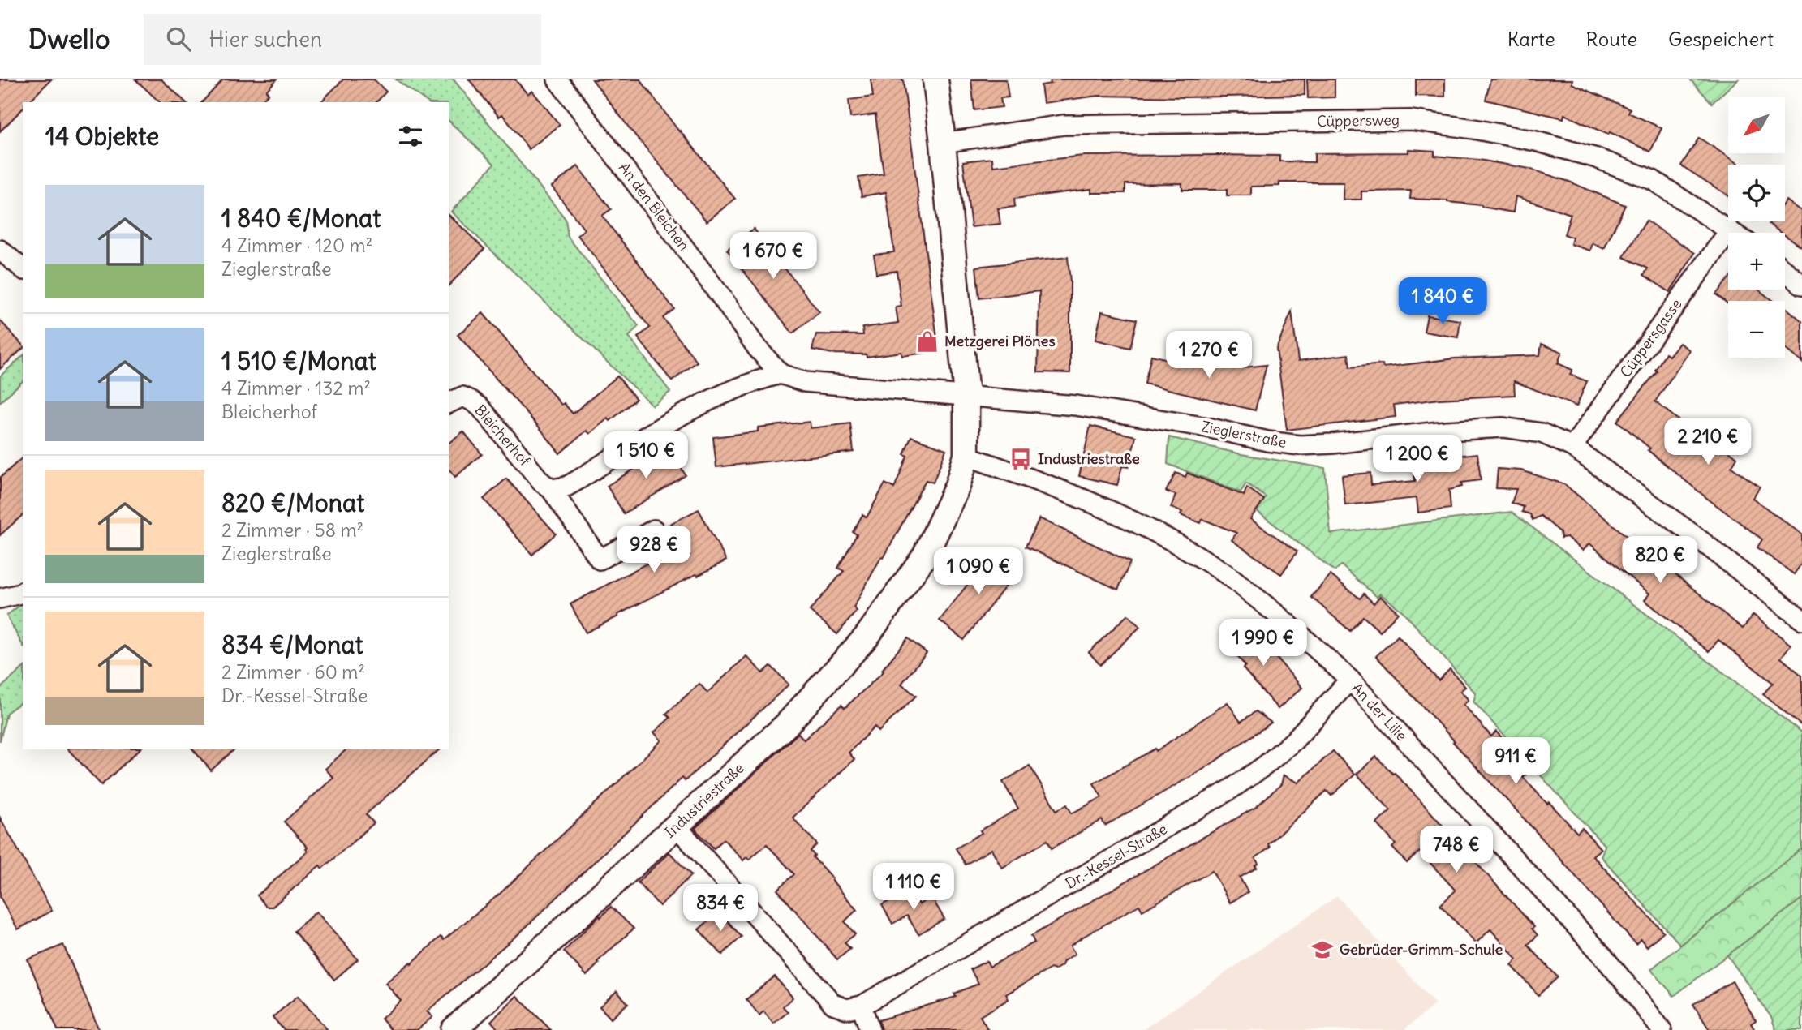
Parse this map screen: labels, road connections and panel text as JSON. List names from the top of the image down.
{
  "streets": {
    "street": [
      "Cüppersweg",
      "An den Bleichen",
      "Cüppersgasse",
      "Zieglerstraße",
      "Bleicherhof",
      "An der Lilie",
      "Industriestraße",
      "Dr.-Kessel-Straße"
    ]
  },
  "crossings": [
    ["Cüppersweg", "Cüppersgasse"],
    ["Cüppersweg", "Industriestraße"],
    ["Cüppersgasse", "Zieglerstraße"],
    ["Zieglerstraße", "Industriestraße"],
    ["An der Lilie", "Industriestraße"],
    ["An der Lilie", "Dr.-Kessel-Straße"]
  ],
  "places": {
    "shop": ["Metzgerei Plönes"],
    "bus stop": ["Industriestraße"],
    "school or university": ["Gebrüder-Grimm-Schule"]
  },
  "north": "bottom left",
  "page": {
    "header": "Dwello",
    "search": "Hier suchen",
    "nav": ["Karte", "Route", "Gespeichert"],
    "map_buttons": ["+", "−"],
    "heading": "14 Objekte",
    "list": [
      {
        "name": "1 840 €/Monat",
        "note": "4 Zimmer · 120 m² · Zieglerstraße"
      },
      {
        "name": "1 510 €/Monat",
        "note": "4 Zimmer · 132 m² · Bleicherhof"
      },
      {
        "name": "820 €/Monat",
        "note": "2 Zimmer · 58 m² · Zieglerstraße"
      },
      {
        "name": "834 €/Monat",
        "note": "2 Zimmer · 60 m² · Dr.-Kessel-Straße"
      }
    ],
    "price": [
      "1 670 €",
      "1 840 €",
      "1 270 €",
      "2 210 €",
      "1 510 €",
      "1 200 €",
      "928 €",
      "820 €",
      "1 090 €",
      "1 990 €",
      "911 €",
      "748 €",
      "1 110 €",
      "834 €"
    ]
  }
}
